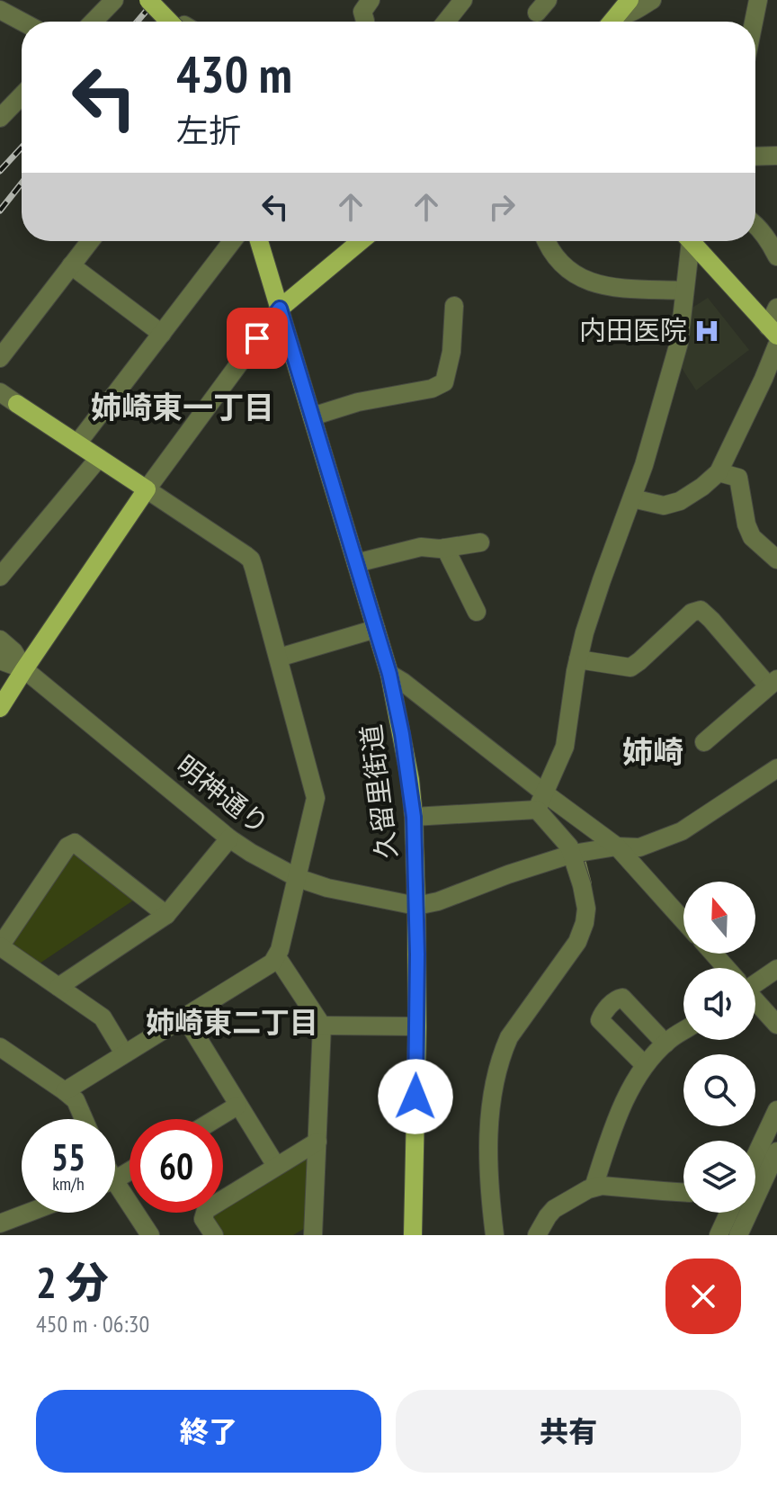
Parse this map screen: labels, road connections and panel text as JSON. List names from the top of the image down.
{
  "streets": {
    "main road": ["久留里街道"],
    "street": ["明神通り"]
  },
  "crossings": [
    ["久留里街道", "明神通り"]
  ],
  "districts": ["姉崎東一丁目", "姉崎", "姉崎東二丁目"],
  "places": {
    "hospital": ["内田医院"]
  },
  "north": "top",
  "page": {
    "turn": ["430 m", "左折"],
    "speed": "55 km/h",
    "limit": "60",
    "heading": ["2 分", "450 m · 06:30"],
    "buttons": ["終了", "共有"]
  }
}
